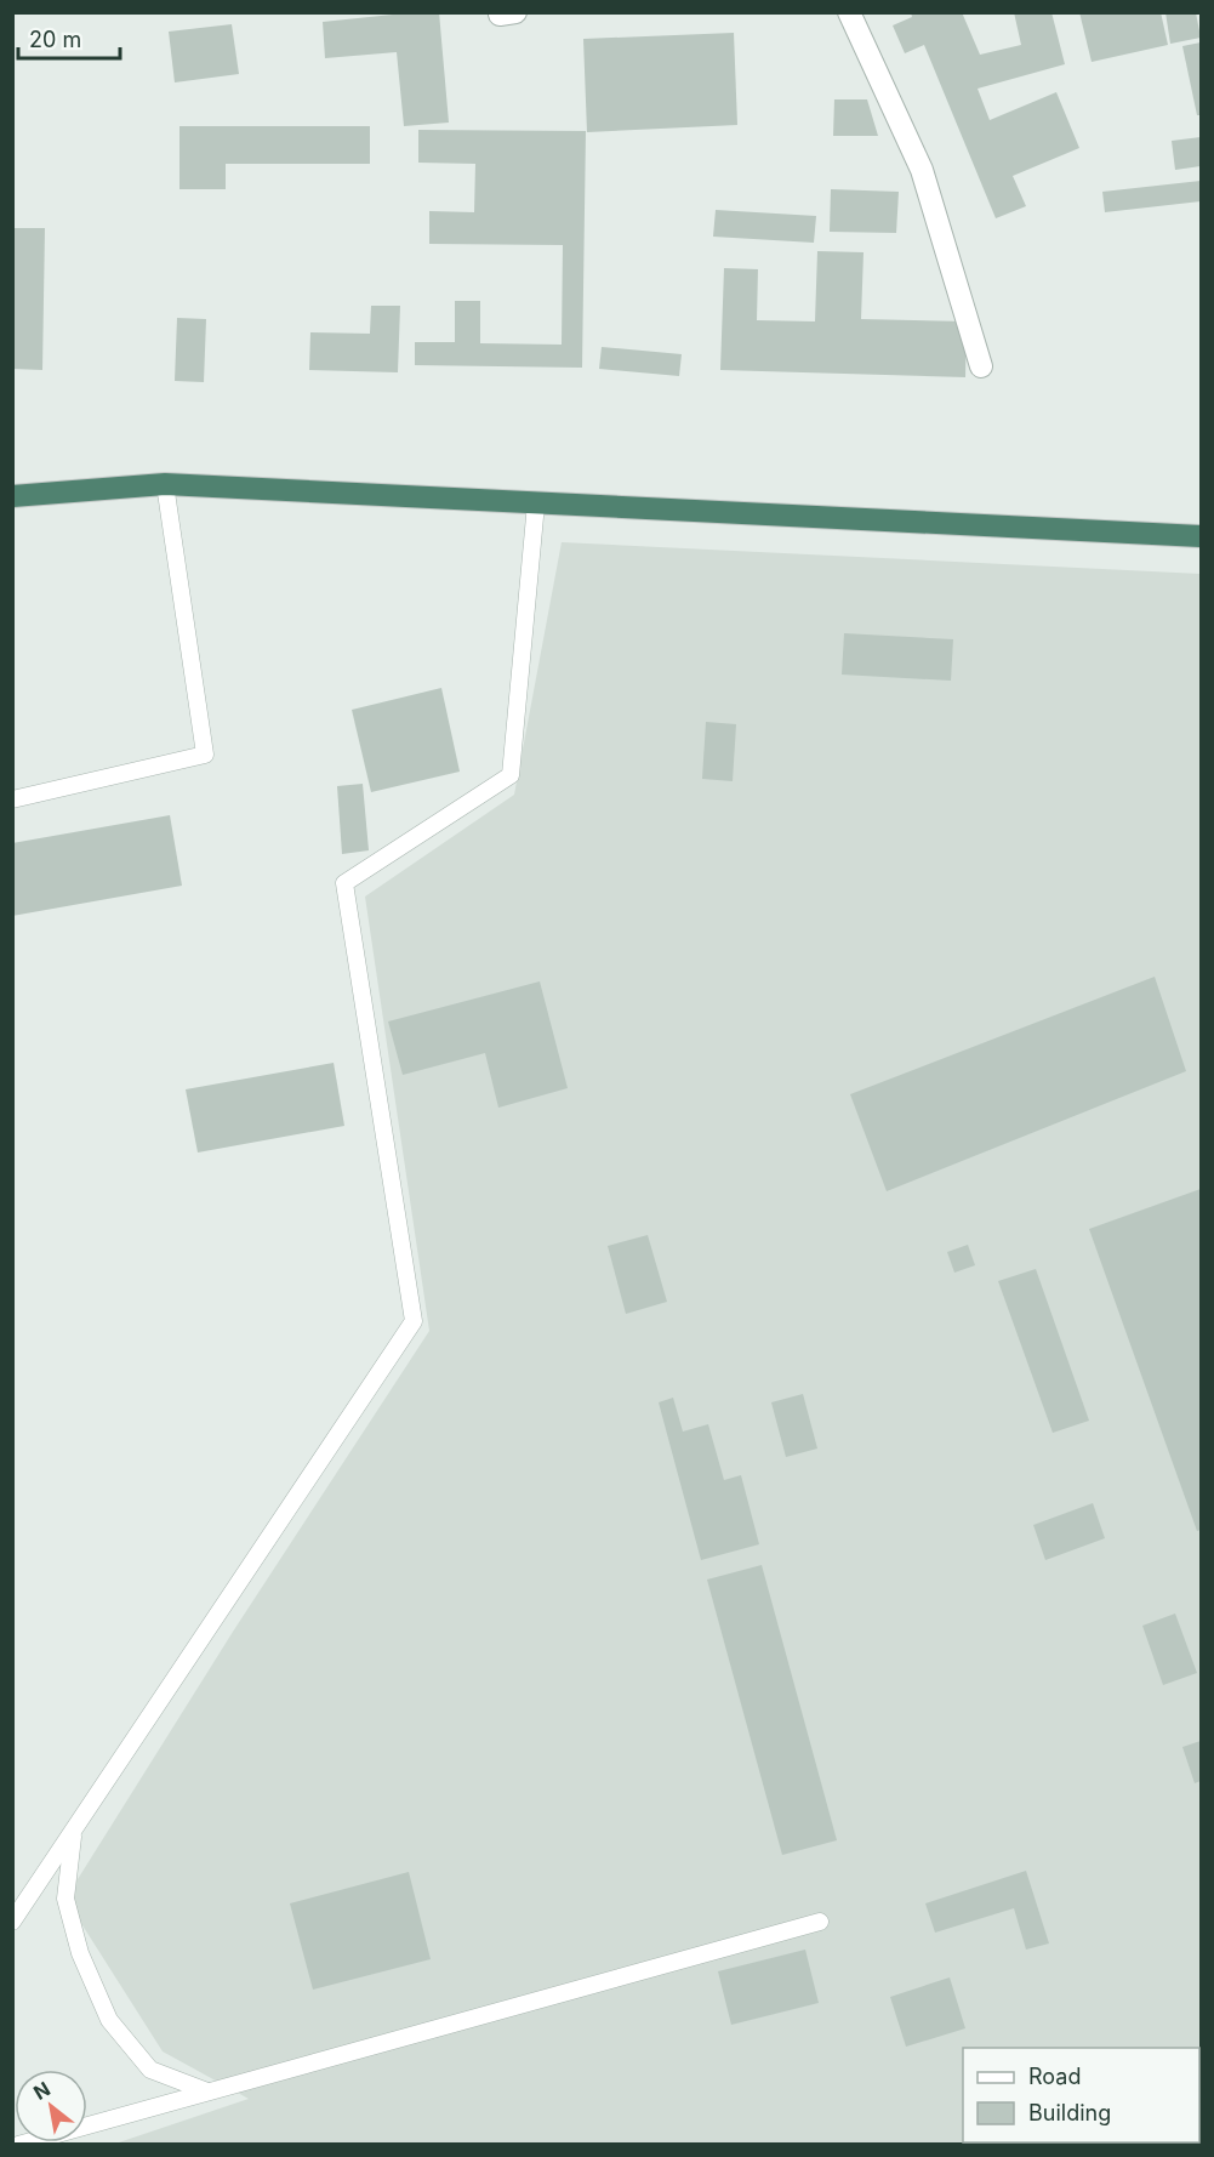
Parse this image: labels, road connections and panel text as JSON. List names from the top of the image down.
{
  "legend": ["Road", "Building"],
  "scale_bar": "20 m",
  "north": "top left"
}
